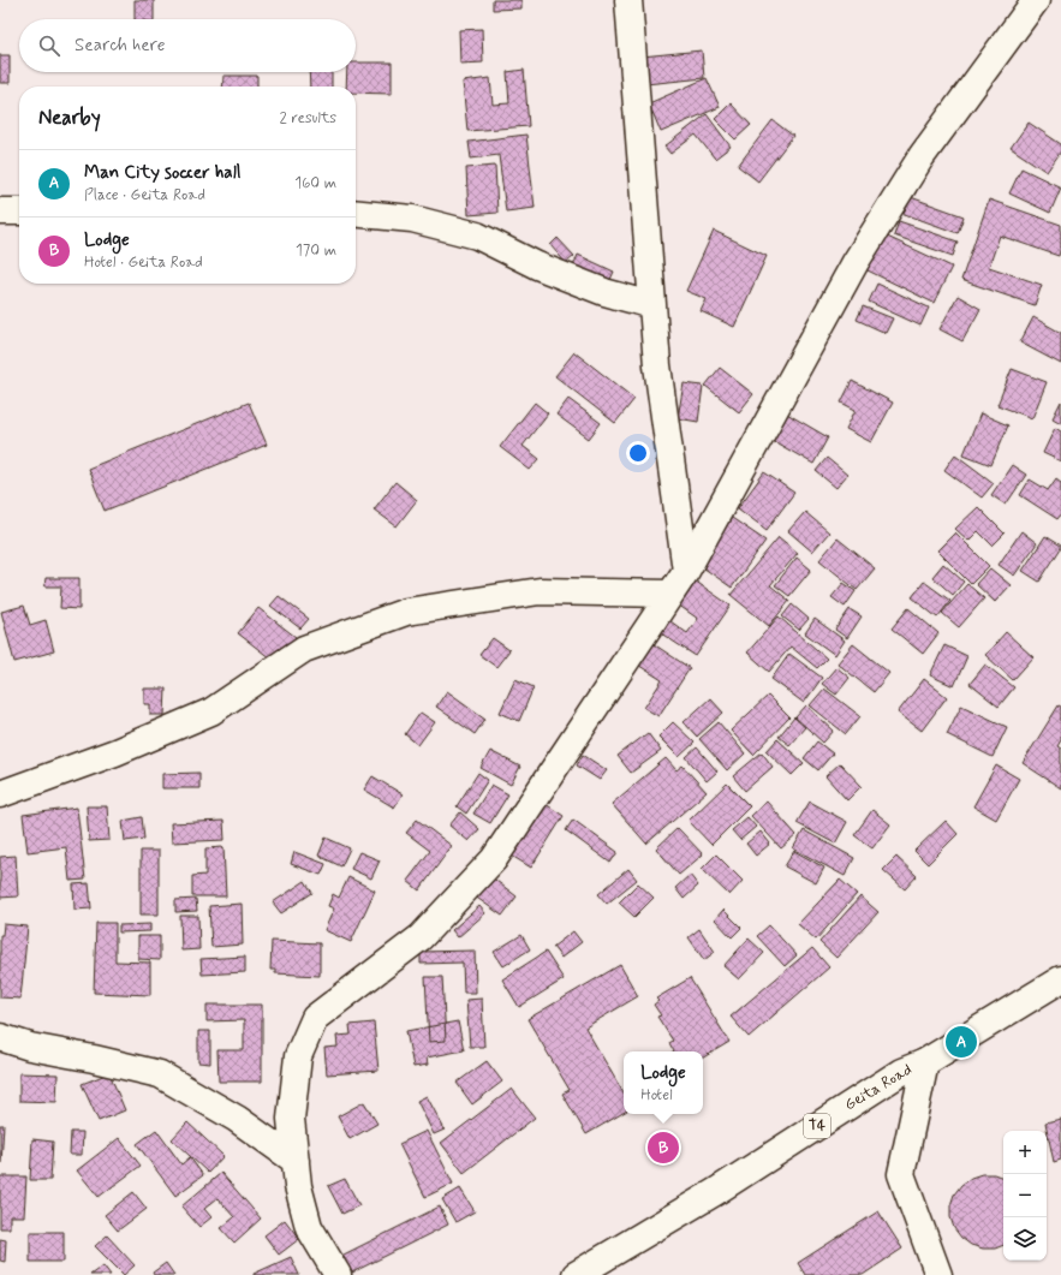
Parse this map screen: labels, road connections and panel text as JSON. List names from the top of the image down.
{
  "streets": {
    "main road": ["Geita Road", "T4"]
  },
  "page": {
    "search": "Search here",
    "heading": ["Nearby", "2 results"],
    "list": [
      {
        "mark": "A",
        "name": "Man City soccer hall",
        "note": "Place · Geita Road",
        "value": "160 m"
      },
      {
        "mark": "B",
        "name": "Lodge",
        "note": "Hotel · Geita Road",
        "value": "170 m"
      }
    ],
    "pins": ["A", "B"],
    "popup": ["Lodge", "Hotel"],
    "map_buttons": ["+", "−"]
  }
}
